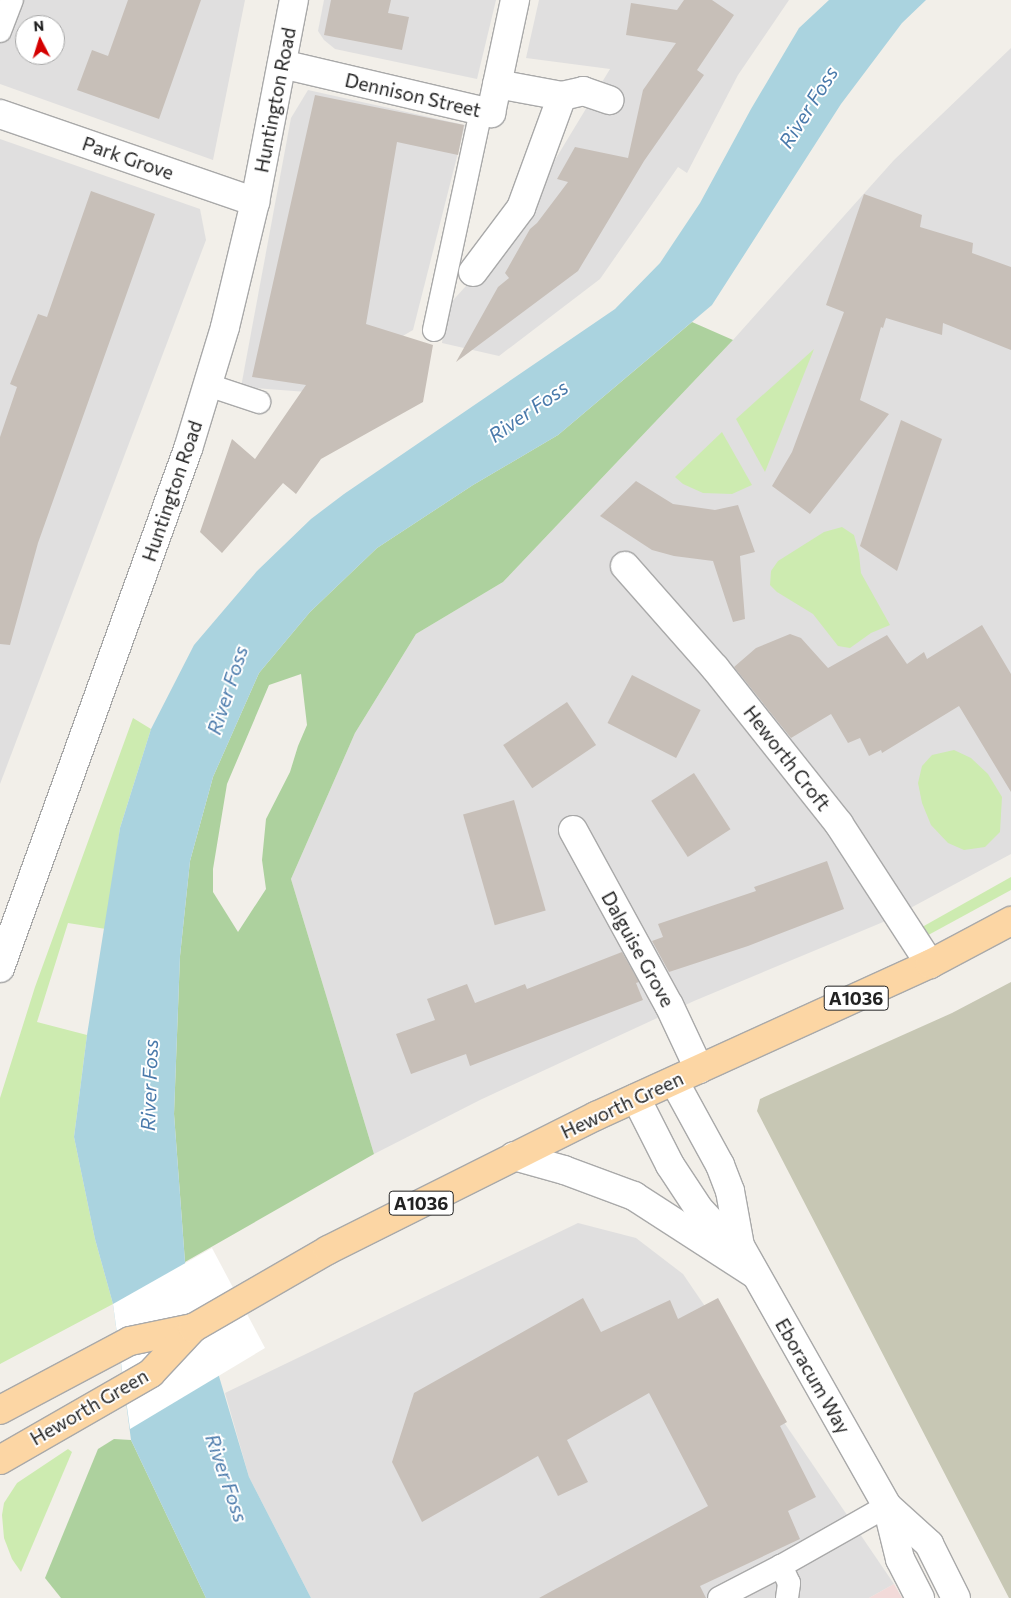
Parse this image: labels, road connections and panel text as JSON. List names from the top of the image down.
{
  "streets": {
    "main road": ["A1036", "Heworth Green"],
    "street": [
      "Dennison Street",
      "Huntington Road",
      "Park Grove",
      "Heworth Croft",
      "Dalguise Grove",
      "Eboracum Way"
    ]
  },
  "crossings": [
    ["Dennison Street", "Huntington Road"],
    ["Huntington Road", "Park Grove"],
    ["Heworth Croft", "Heworth Green"],
    ["Dalguise Grove", "Heworth Green"],
    ["Heworth Green", "Eboracum Way"]
  ],
  "water": ["River Foss"],
  "north": "top"
}
